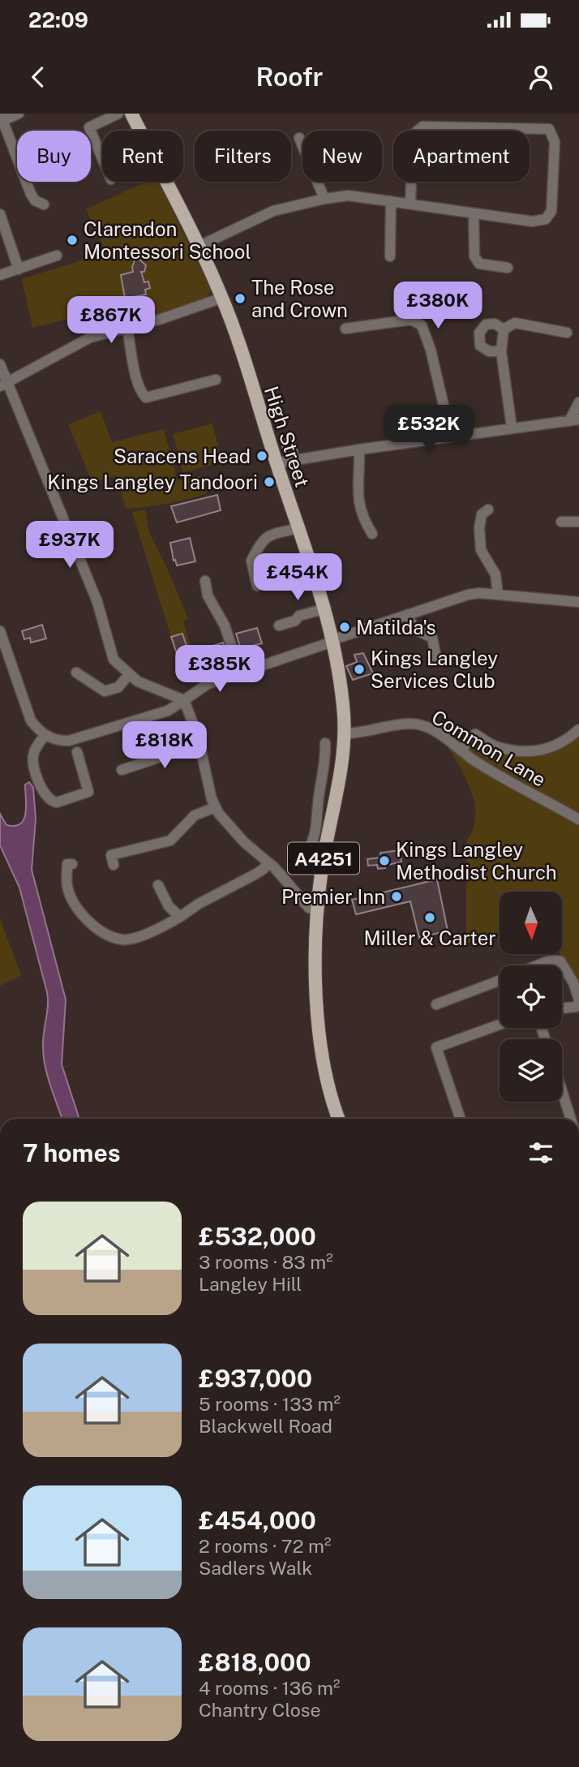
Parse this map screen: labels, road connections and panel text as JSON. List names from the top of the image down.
{
  "streets": {
    "main road": ["High Street", "A4251"],
    "street": ["Common Lane"]
  },
  "crossings": [
    ["High Street", "A4251"],
    ["Common Lane", "A4251"]
  ],
  "places": [
    "Clarendon Montessori School",
    "The Rose and Crown",
    "Saracens Head",
    "Kings Langley Tandoori",
    "Matilda's",
    "Kings Langley Services Club",
    "Kings Langley Methodist Church",
    "Premier Inn",
    "Miller & Carter"
  ],
  "north": "bottom",
  "page": {
    "status": "22:09",
    "header": "Roofr",
    "chip": [
      "Buy",
      "Rent",
      "Filters",
      "New",
      "Apartment"
    ],
    "price": [
      "£380K",
      "£867K",
      "£532K",
      "£937K",
      "£454K",
      "£385K",
      "£818K"
    ],
    "heading": "7 homes",
    "list": [
      {
        "name": "£532,000",
        "note": "3 rooms · 83 m² · Langley Hill"
      },
      {
        "name": "£937,000",
        "note": "5 rooms · 133 m² · Blackwell Road"
      },
      {
        "name": "£454,000",
        "note": "2 rooms · 72 m² · Sadlers Walk"
      },
      {
        "name": "£818,000",
        "note": "4 rooms · 136 m² · Chantry Close"
      }
    ]
  }
}
